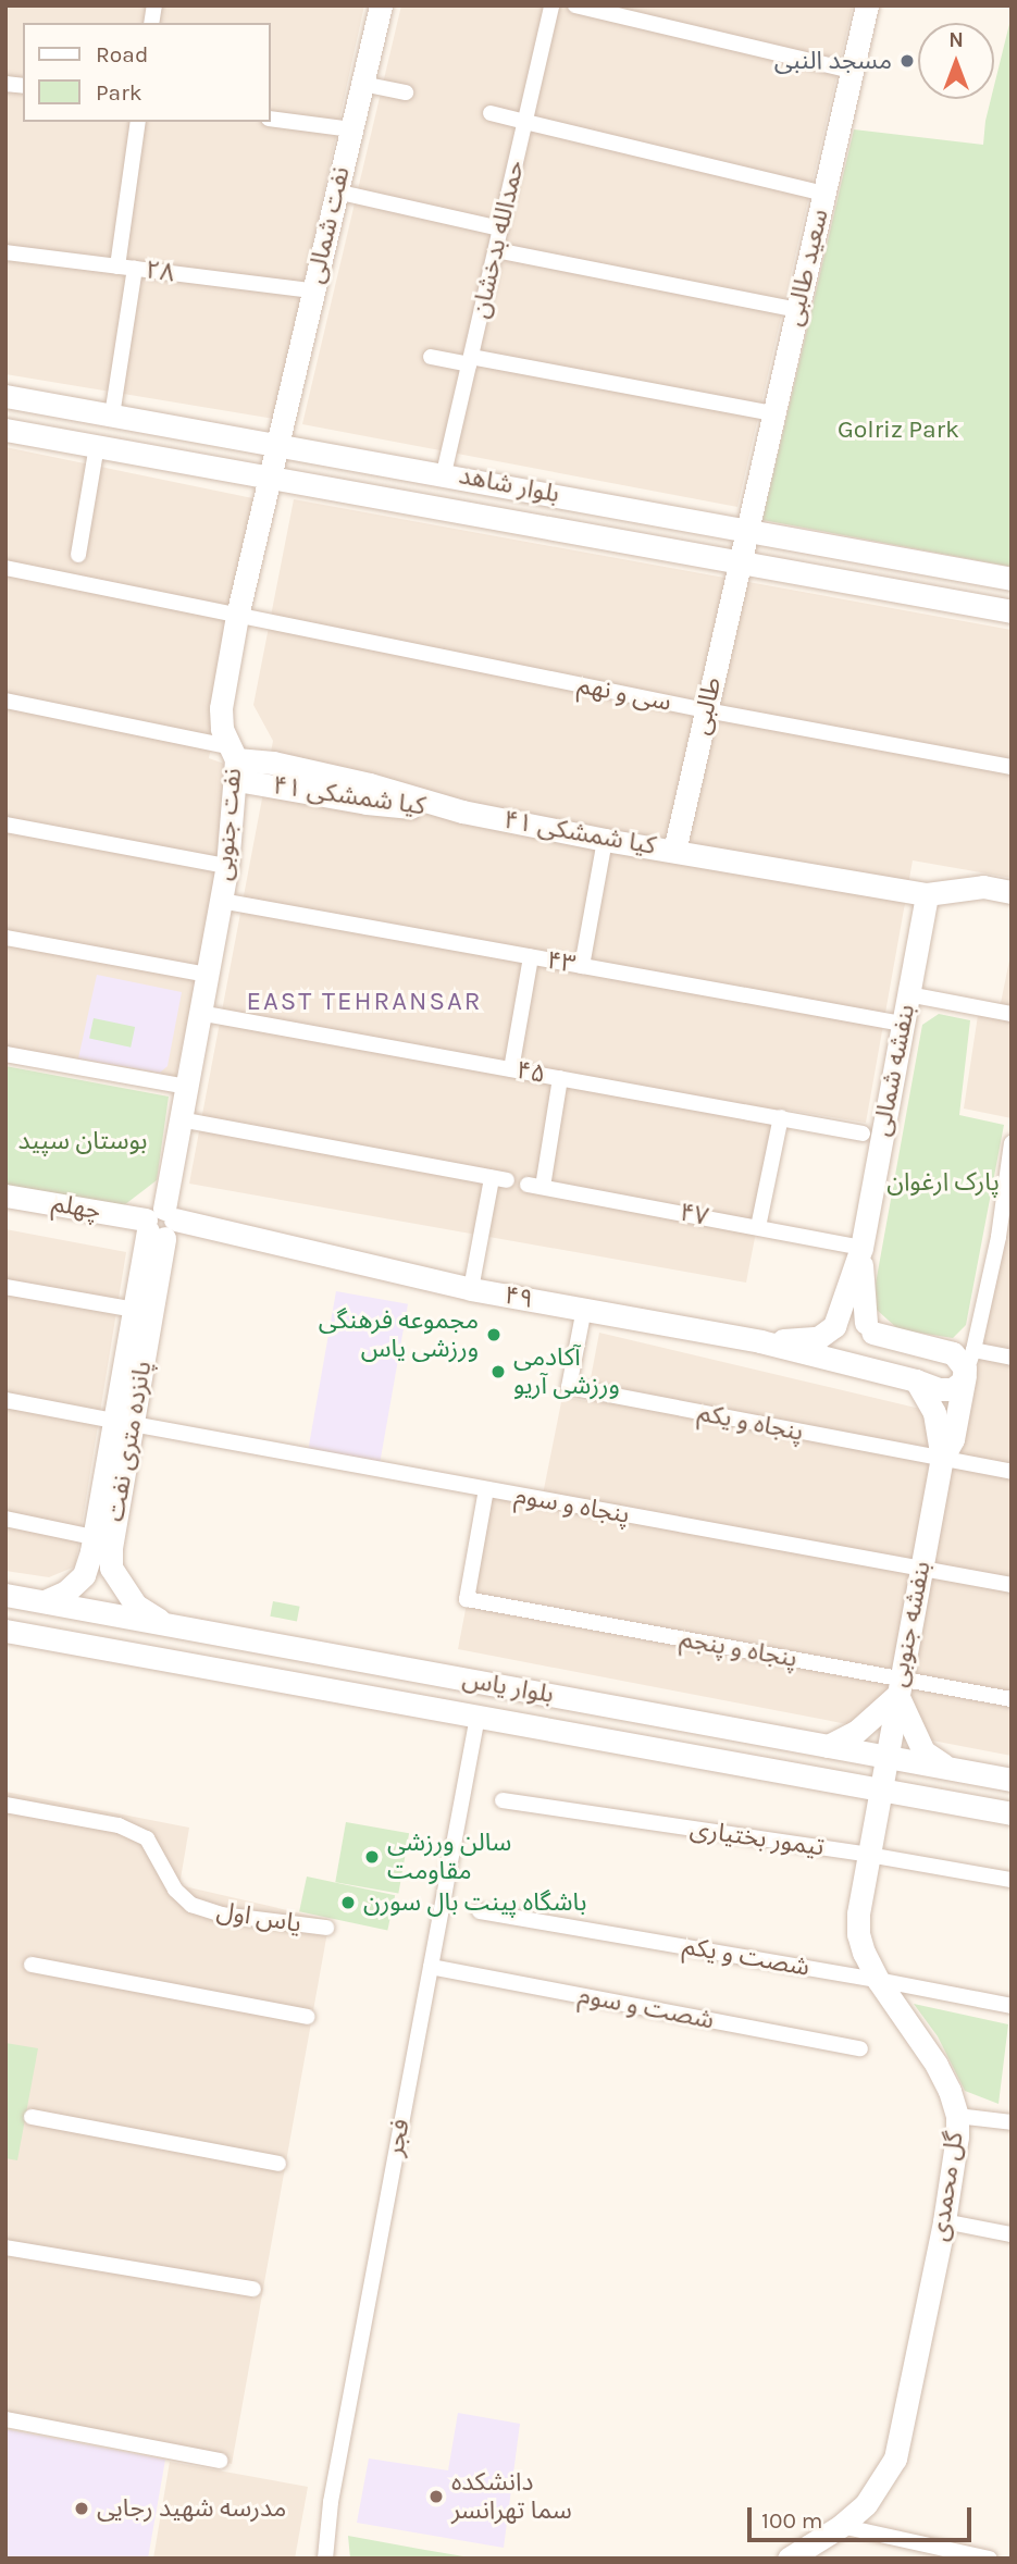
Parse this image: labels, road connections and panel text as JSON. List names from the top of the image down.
{
  "streets": {
    "street": [
      "نفت شمالی",
      "حمدالله بدخشان",
      "سعید طالبی",
      "۲۸",
      "بلوار شاهد",
      "سی و نهم",
      "طالبی",
      "کیا شمشکی ۴۱",
      "نفت جنوبی",
      "۴۱ کیا شمشکی",
      "۴۳",
      "بنفشه شمالی",
      "۴۵",
      "چهلم",
      "۴۷",
      "۴۹",
      "پنجاه و یکم",
      "پانزده متری نفت",
      "پنجاه و سوم",
      "بنفشه جنوبی",
      "پنجاه و پنجم",
      "بلوار یاس",
      "تیمور بختیاری",
      "یاس اول",
      "شصت و یکم",
      "شصت و سوم",
      "فجر",
      "گل محمدی"
    ]
  },
  "crossings": [
    ["نفت شمالی", "۲۸"],
    ["نفت شمالی", "بلوار شاهد"],
    ["نفت شمالی", "نفت جنوبی"],
    ["حمدالله بدخشان", "بلوار شاهد"],
    ["سعید طالبی", "بلوار شاهد"],
    ["سعید طالبی", "طالبی"],
    ["بلوار شاهد", "طالبی"],
    ["بلوار شاهد", "نفت جنوبی"],
    ["سی و نهم", "طالبی"],
    ["سی و نهم", "نفت جنوبی"],
    ["طالبی", "۴۱ کیا شمشکی"],
    ["کیا شمشکی ۴۱", "نفت جنوبی"],
    ["کیا شمشکی ۴۱", "۴۱ کیا شمشکی"],
    ["نفت جنوبی", "۴۳"],
    ["نفت جنوبی", "۴۵"],
    ["نفت جنوبی", "چهلم"],
    ["نفت جنوبی", "۴۹"],
    ["نفت جنوبی", "پانزده متری نفت"],
    ["۴۱ کیا شمشکی", "بنفشه شمالی"],
    ["۴۳", "بنفشه شمالی"],
    ["بنفشه شمالی", "۴۷"],
    ["۴۵", "۴۷"],
    ["چهلم", "۴۹"],
    ["چهلم", "پانزده متری نفت"],
    ["۴۹", "پنجاه و یکم"],
    ["۴۹", "پانزده متری نفت"],
    ["پنجاه و یکم", "بنفشه جنوبی"],
    ["پانزده متری نفت", "پنجاه و سوم"],
    ["پانزده متری نفت", "بلوار یاس"],
    ["پنجاه و سوم", "بنفشه جنوبی"],
    ["پنجاه و سوم", "پنجاه و پنجم"],
    ["بنفشه جنوبی", "پنجاه و پنجم"],
    ["بنفشه جنوبی", "بلوار یاس"],
    ["بنفشه جنوبی", "گل محمدی"],
    ["بلوار یاس", "فجر"],
    ["بلوار یاس", "گل محمدی"],
    ["تیمور بختیاری", "گل محمدی"],
    ["شصت و یکم", "گل محمدی"],
    ["شصت و سوم", "فجر"]
  ],
  "districts": ["EAST TEHRANSAR"],
  "parks": ["Golriz Park", "بوستان سپید", "پارک ارغوان"],
  "places": [
    "مسجد النبی",
    "مجموعه فرهنگی ورزشی یاس",
    "آکادمی ورزشی آریو",
    "سالن ورزشی مقاومت",
    "باشگاه پینت بال سورن",
    "دانشکده سما تهرانسر",
    "مدرسه شهید رجایی"
  ],
  "legend": ["Road", "Park"],
  "scale_bar": "100 m",
  "north": "top"
}
